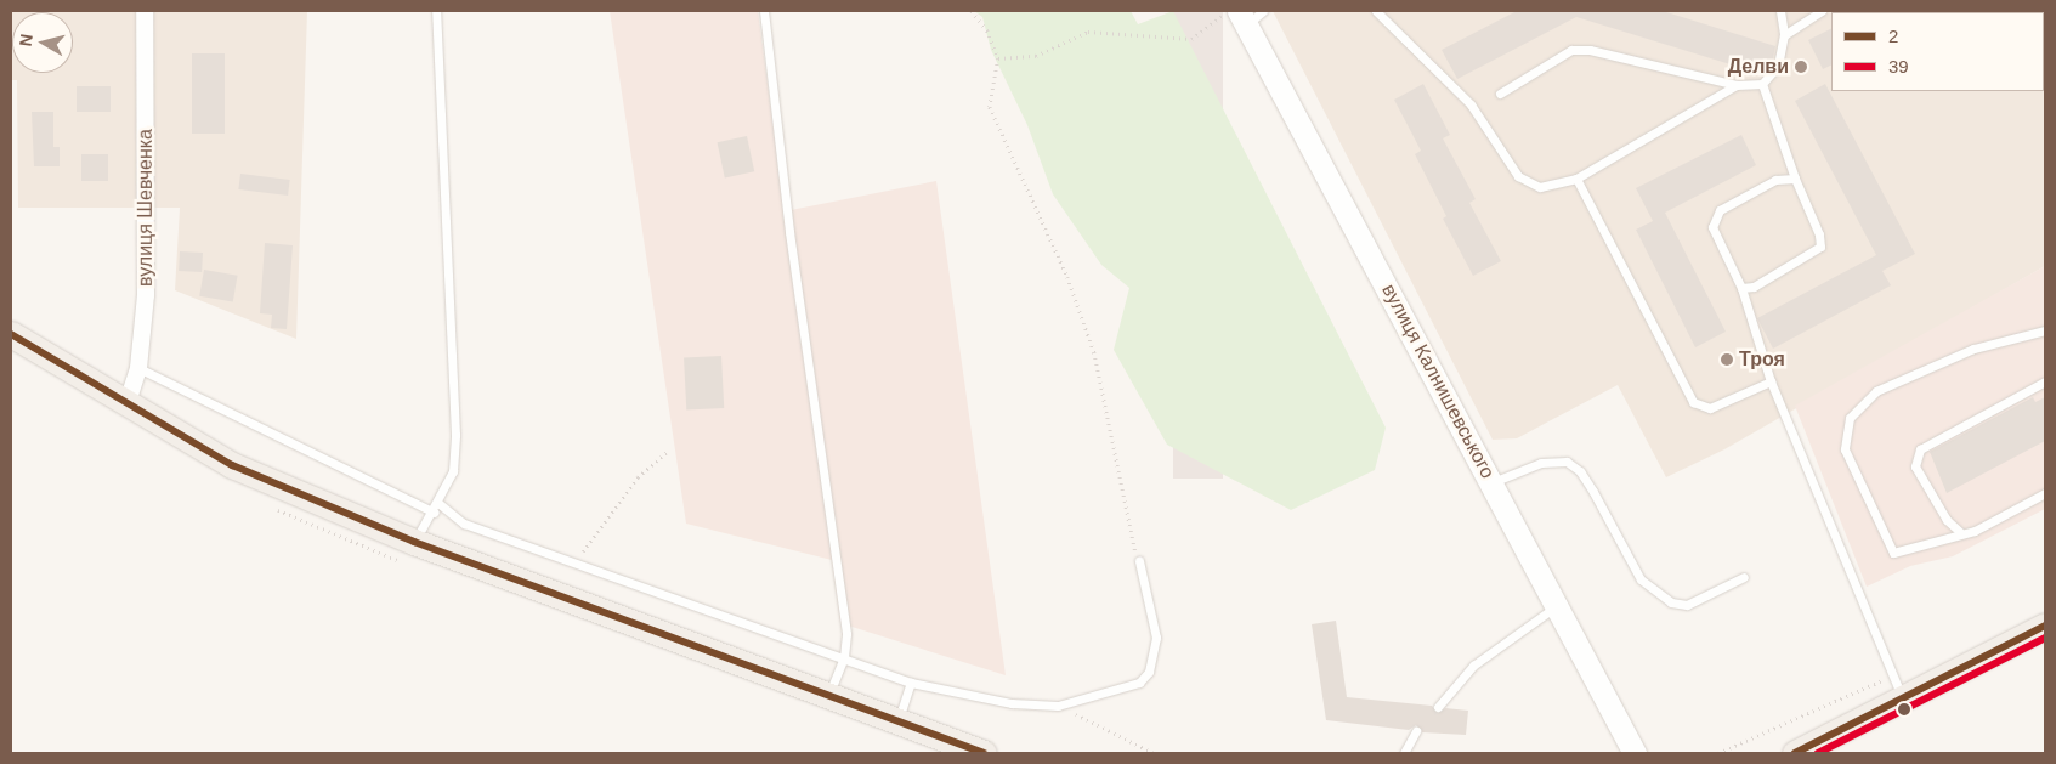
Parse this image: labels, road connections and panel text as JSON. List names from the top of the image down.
{
  "streets": {
    "street": ["вулиця Шевченка", "вулиця Калнишевського"]
  },
  "places": ["Делви", "Троя"],
  "lines": ["transit line 2", "transit line 39"],
  "legend": ["2", "39"],
  "north": "left"
}
